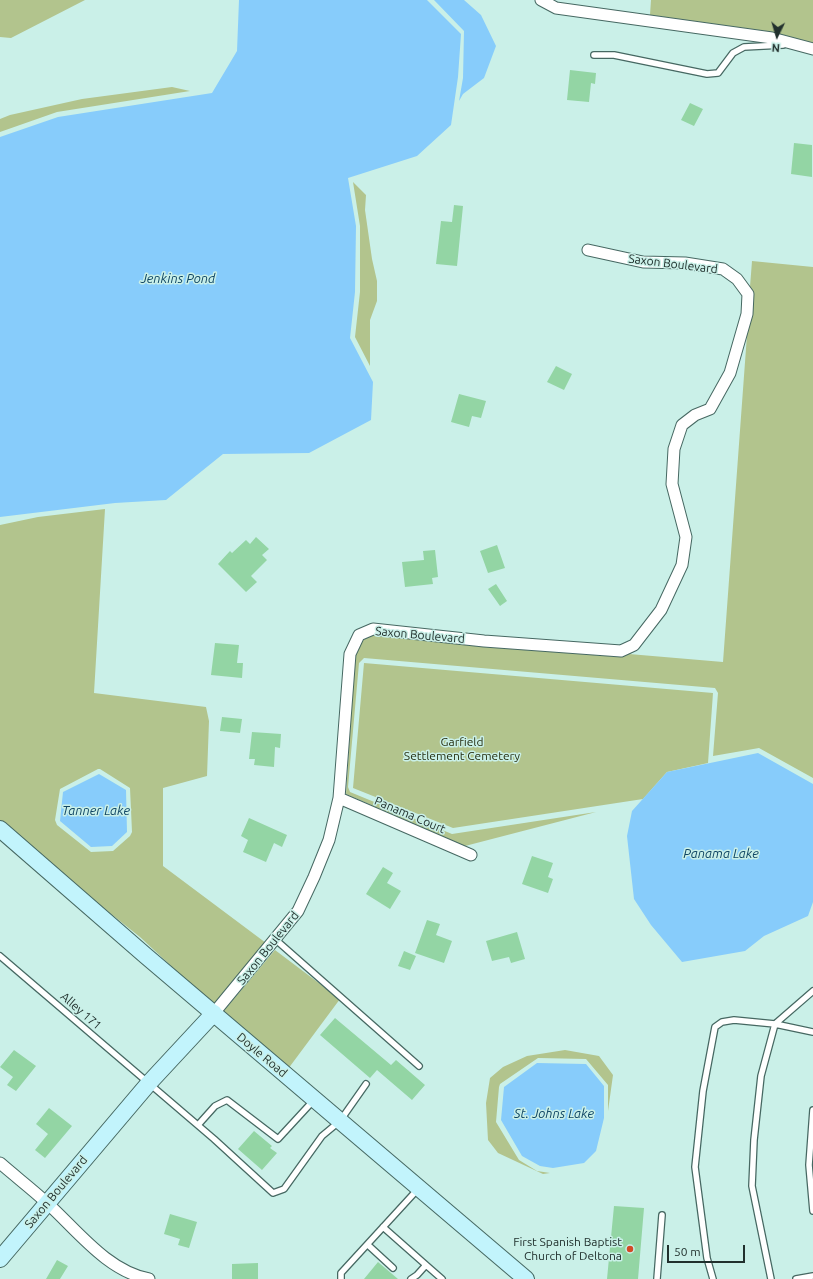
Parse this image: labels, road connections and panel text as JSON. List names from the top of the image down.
{
  "streets": {
    "main road": ["Saxon Boulevard", "Doyle Road"],
    "street": ["Panama Court"],
    "lane": ["Alley 171"]
  },
  "crossings": [
    ["Saxon Boulevard", "Panama Court"],
    ["Saxon Boulevard", "Alley 171"],
    ["Saxon Boulevard", "Doyle Road"],
    ["Alley 171", "Doyle Road"]
  ],
  "water": [
    "Jenkins Pond",
    "Tanner Lake",
    "Panama Lake",
    "St. Johns Lake"
  ],
  "parks": ["Garfield Settlement Cemetery"],
  "places": ["First Spanish Baptist Church of Deltona"],
  "scale_bar": "50 m",
  "north": "bottom"
}
